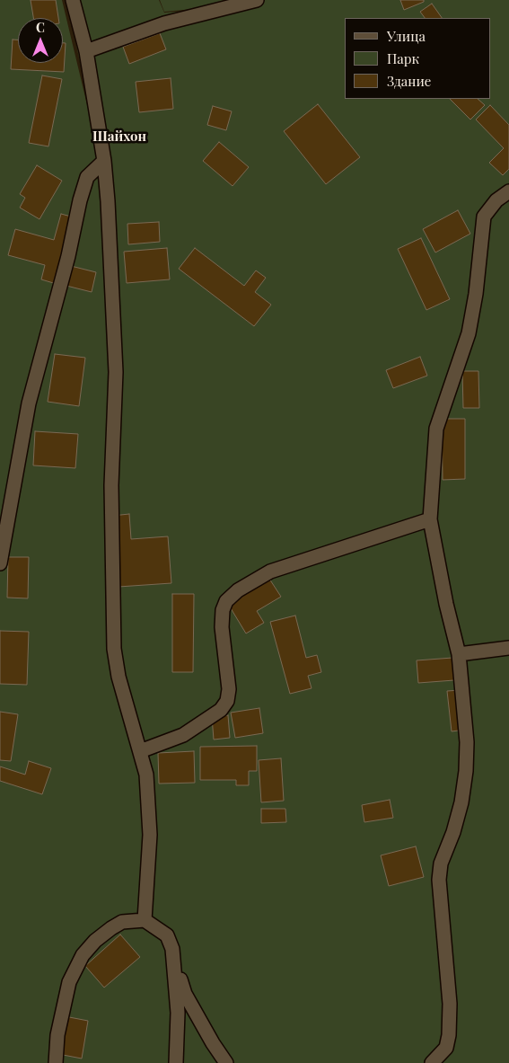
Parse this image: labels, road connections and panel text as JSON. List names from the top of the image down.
{
  "districts": ["Шайхон"],
  "legend": ["Улица", "Парк", "Здание"],
  "north": "top"
}
